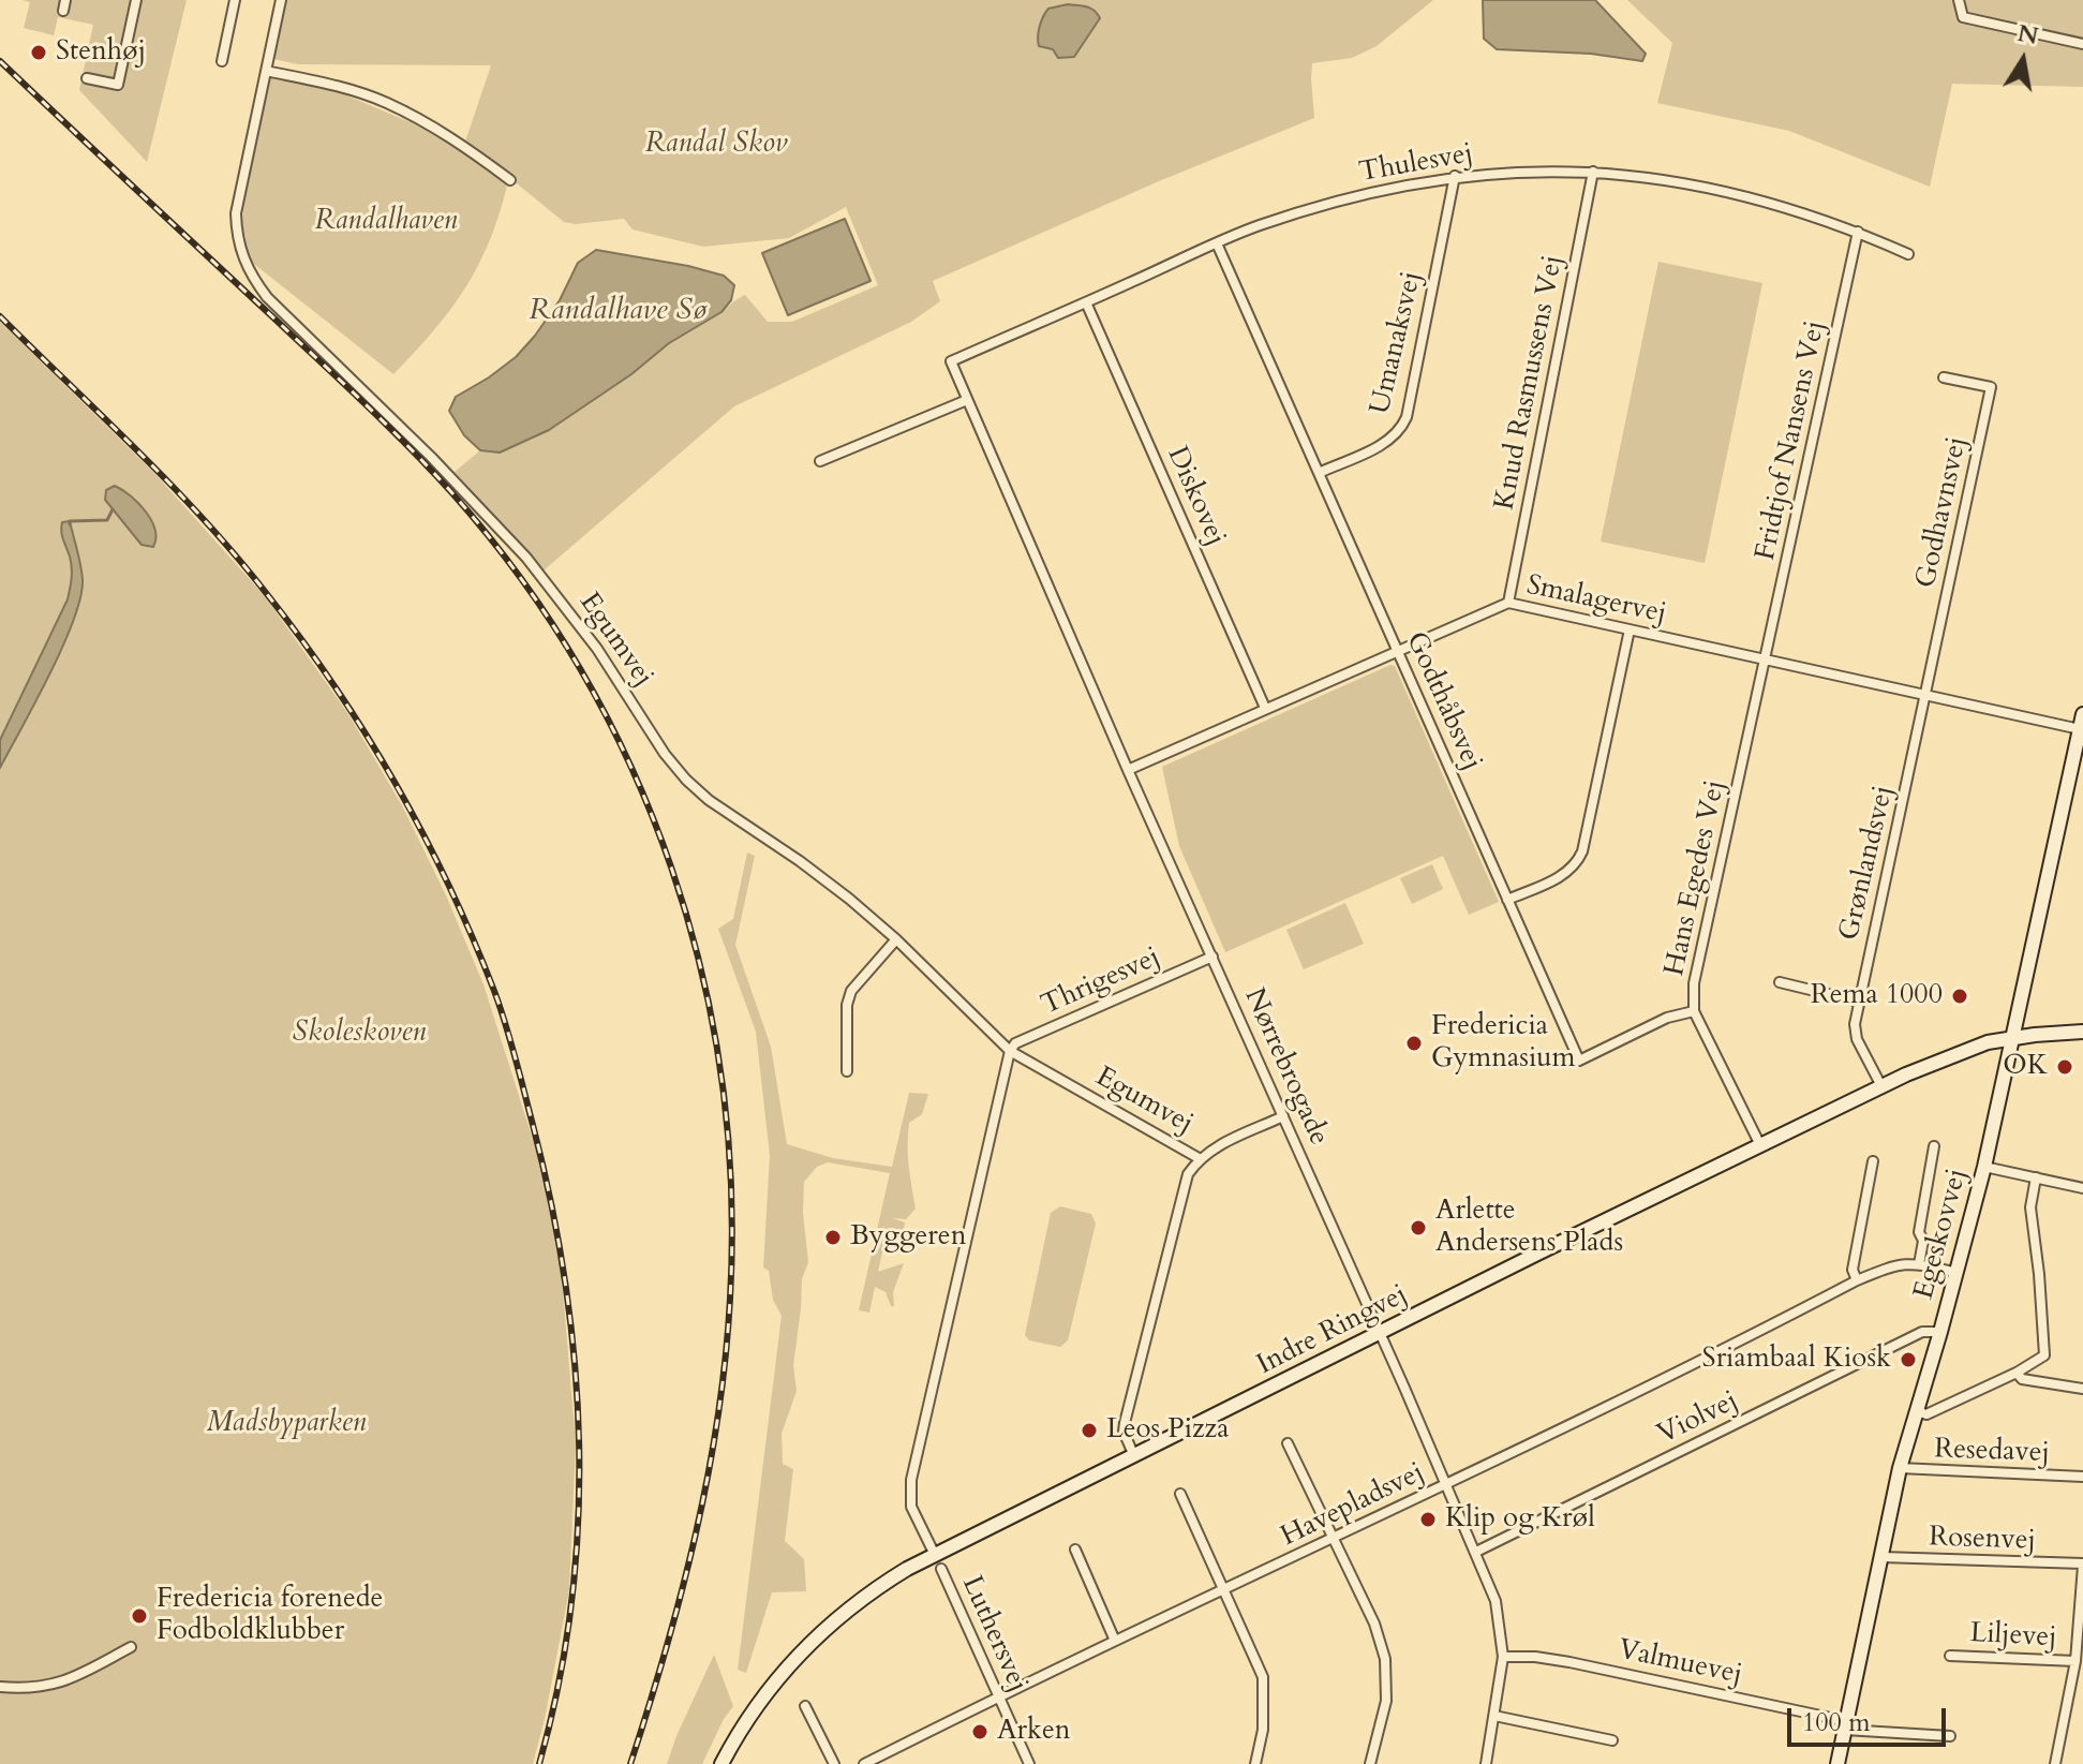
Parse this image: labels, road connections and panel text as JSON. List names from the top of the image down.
{
  "streets": {
    "street": [
      "Thulesvej",
      "Umanaksvej",
      "Knud Rasmussens Vej",
      "Fridtjof Nansens Vej",
      "Diskovej",
      "Godhavnsvej",
      "Smalagervej",
      "Egumvej",
      "Godthåbsvej",
      "Grønlandsvej",
      "Hans Egedes Vej",
      "Thrigesvej",
      "Nørrebrogade",
      "Egeskovvej",
      "Indre Ringvej",
      "Violvej",
      "Resedavej",
      "Havepladsvej",
      "Rosenvej",
      "Luthersvej",
      "Liljevej",
      "Valmuevej"
    ]
  },
  "crossings": [
    ["Thulesvej", "Umanaksvej"],
    ["Thulesvej", "Knud Rasmussens Vej"],
    ["Thulesvej", "Fridtjof Nansens Vej"],
    ["Thulesvej", "Diskovej"],
    ["Thulesvej", "Godthåbsvej"],
    ["Thulesvej", "Nørrebrogade"],
    ["Umanaksvej", "Godthåbsvej"],
    ["Knud Rasmussens Vej", "Smalagervej"],
    ["Fridtjof Nansens Vej", "Smalagervej"],
    ["Fridtjof Nansens Vej", "Hans Egedes Vej"],
    ["Diskovej", "Smalagervej"],
    ["Godhavnsvej", "Smalagervej"],
    ["Godhavnsvej", "Grønlandsvej"],
    ["Smalagervej", "Godthåbsvej"],
    ["Smalagervej", "Grønlandsvej"],
    ["Smalagervej", "Hans Egedes Vej"],
    ["Smalagervej", "Nørrebrogade"],
    ["Smalagervej", "Egeskovvej"],
    ["Egumvej", "Thrigesvej"],
    ["Godthåbsvej", "Hans Egedes Vej"],
    ["Grønlandsvej", "Indre Ringvej"],
    ["Hans Egedes Vej", "Indre Ringvej"],
    ["Thrigesvej", "Nørrebrogade"],
    ["Nørrebrogade", "Indre Ringvej"],
    ["Nørrebrogade", "Violvej"],
    ["Nørrebrogade", "Havepladsvej"],
    ["Nørrebrogade", "Valmuevej"],
    ["Egeskovvej", "Indre Ringvej"],
    ["Egeskovvej", "Violvej"],
    ["Egeskovvej", "Resedavej"],
    ["Egeskovvej", "Havepladsvej"],
    ["Egeskovvej", "Rosenvej"],
    ["Egeskovvej", "Valmuevej"],
    ["Havepladsvej", "Luthersvej"]
  ],
  "water": ["Randalhave Sø"],
  "parks": [
    "Randal Skov",
    "Randalhaven",
    "Skoleskoven",
    "Madsbyparken"
  ],
  "places": [
    "Stenhøj",
    "Rema 1000",
    "Fredericia Gymnasium",
    "OK",
    "Arlette Andersens Plads",
    "Byggeren",
    "Sriambaal Kiosk",
    "Leos Pizza",
    "Klip og Krøl",
    "Fredericia forenede Fodboldklubber",
    "Arken"
  ],
  "scale_bar": "100 m",
  "north": "top"
}
